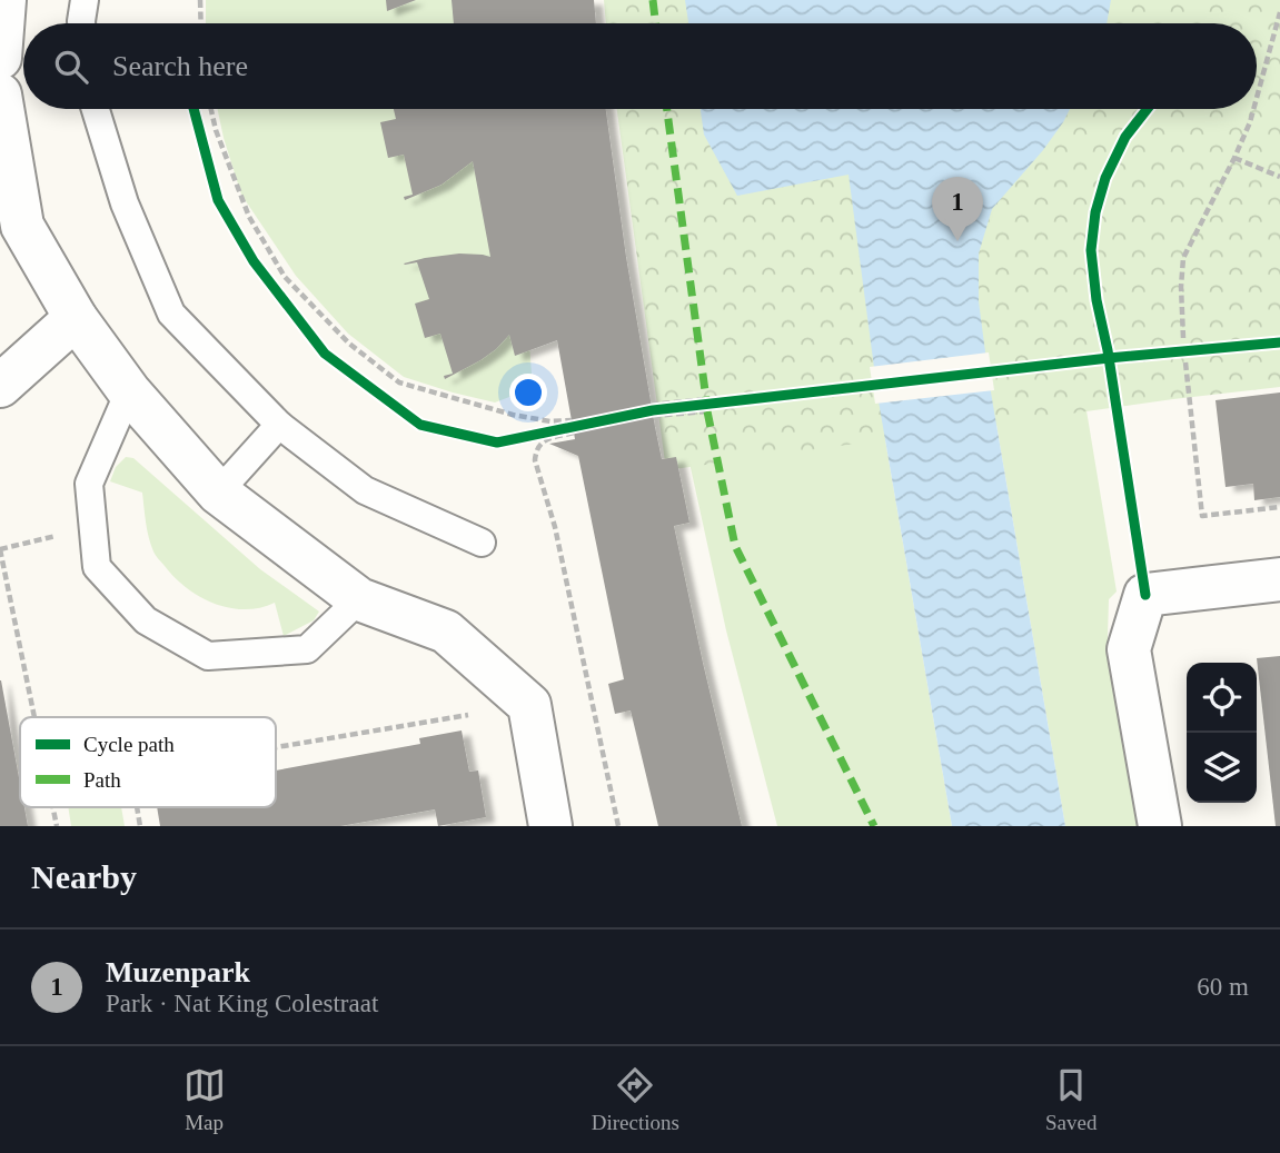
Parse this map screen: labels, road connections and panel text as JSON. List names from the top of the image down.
{
  "legend": ["Cycle path", "Path"],
  "page": {
    "search": "Search here",
    "pins": "1",
    "heading": "Nearby",
    "list": [
      {
        "mark": "1",
        "name": "Muzenpark",
        "note": "Park · Nat King Colestraat",
        "value": "60 m"
      }
    ],
    "nav": ["Map", "Directions", "Saved"]
  }
}
